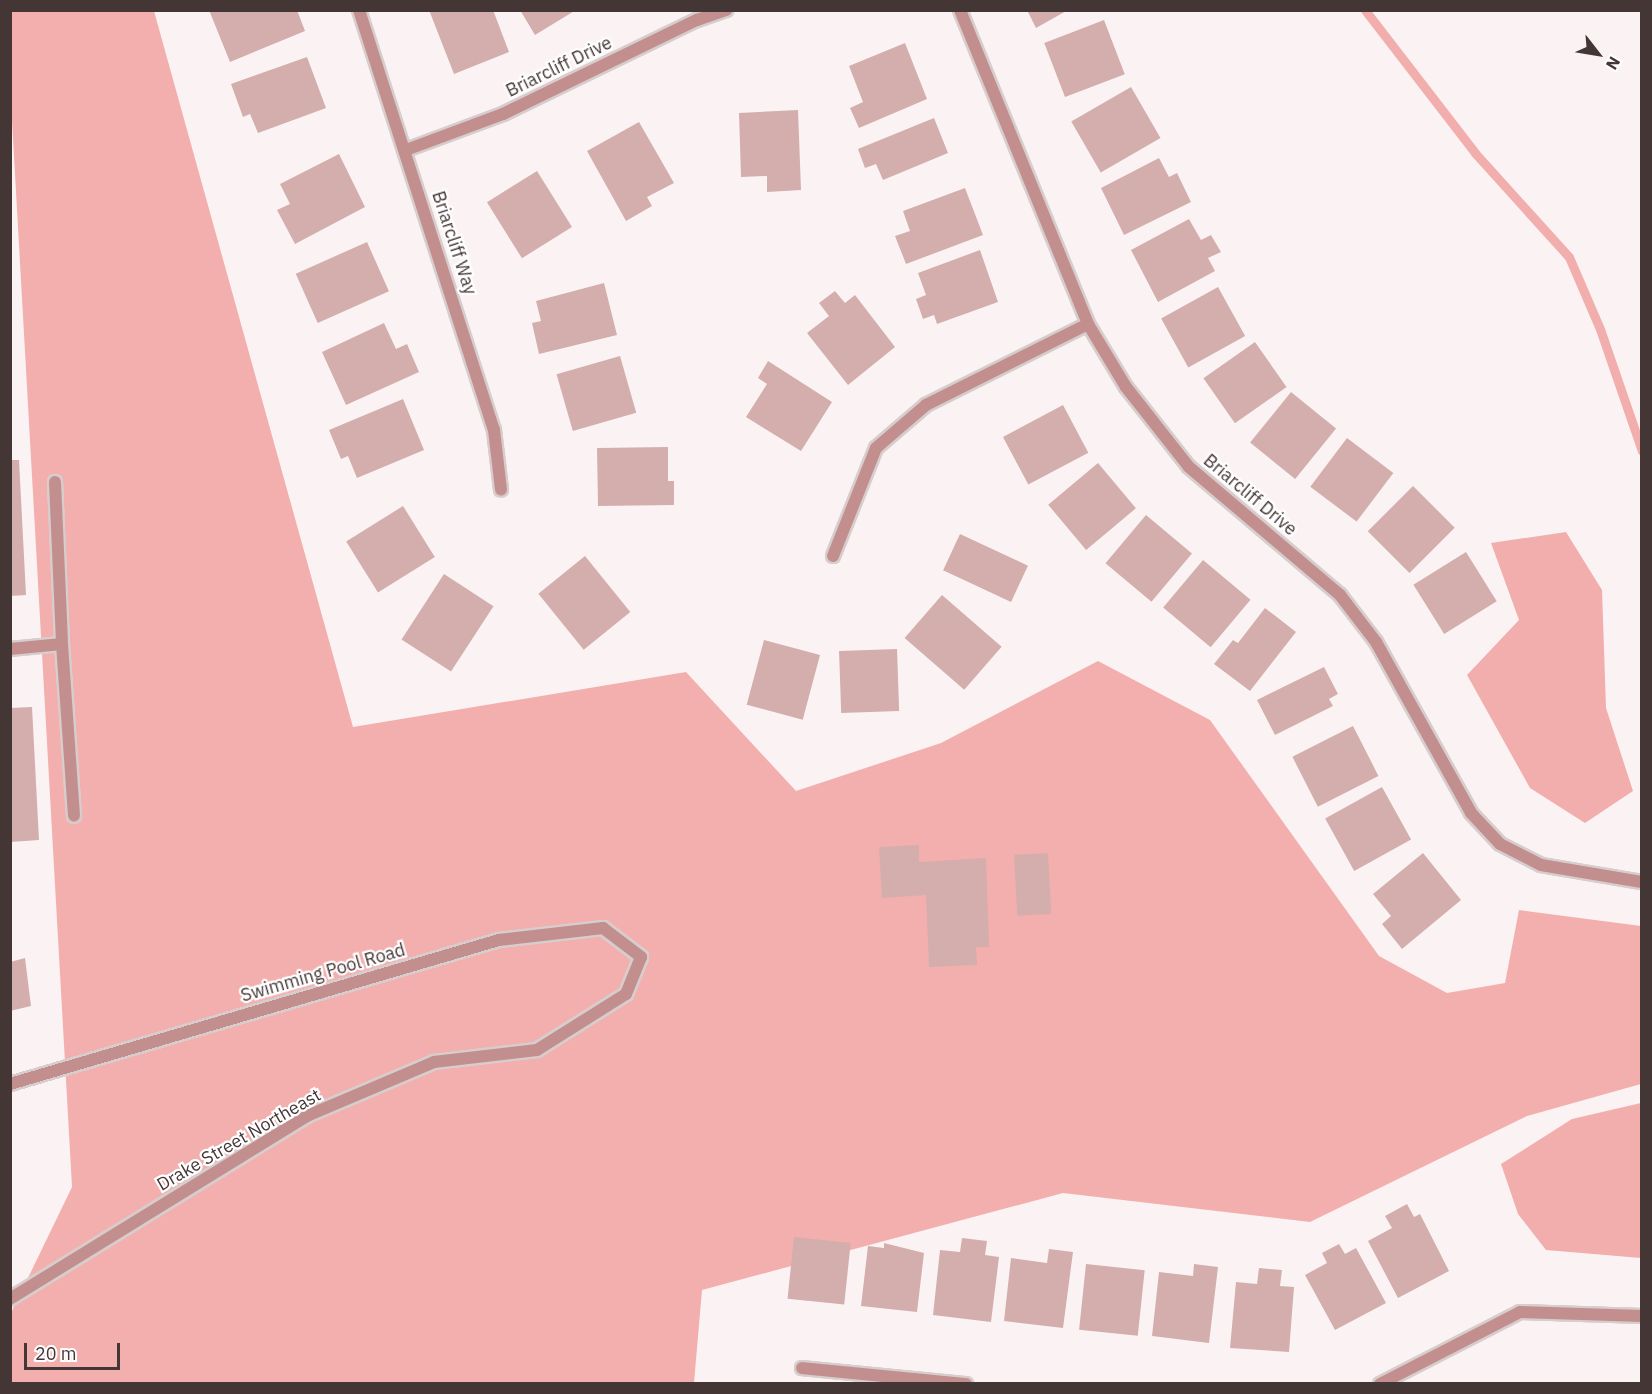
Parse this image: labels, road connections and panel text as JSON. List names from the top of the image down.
{
  "streets": {
    "street": [
      "Briarcliff Drive",
      "Briarcliff Way",
      "Swimming Pool Road",
      "Drake Street Northeast"
    ]
  },
  "crossings": [
    ["Briarcliff Drive", "Briarcliff Way"],
    ["Swimming Pool Road", "Drake Street Northeast"]
  ],
  "scale_bar": "20 m",
  "north": "bottom right"
}
